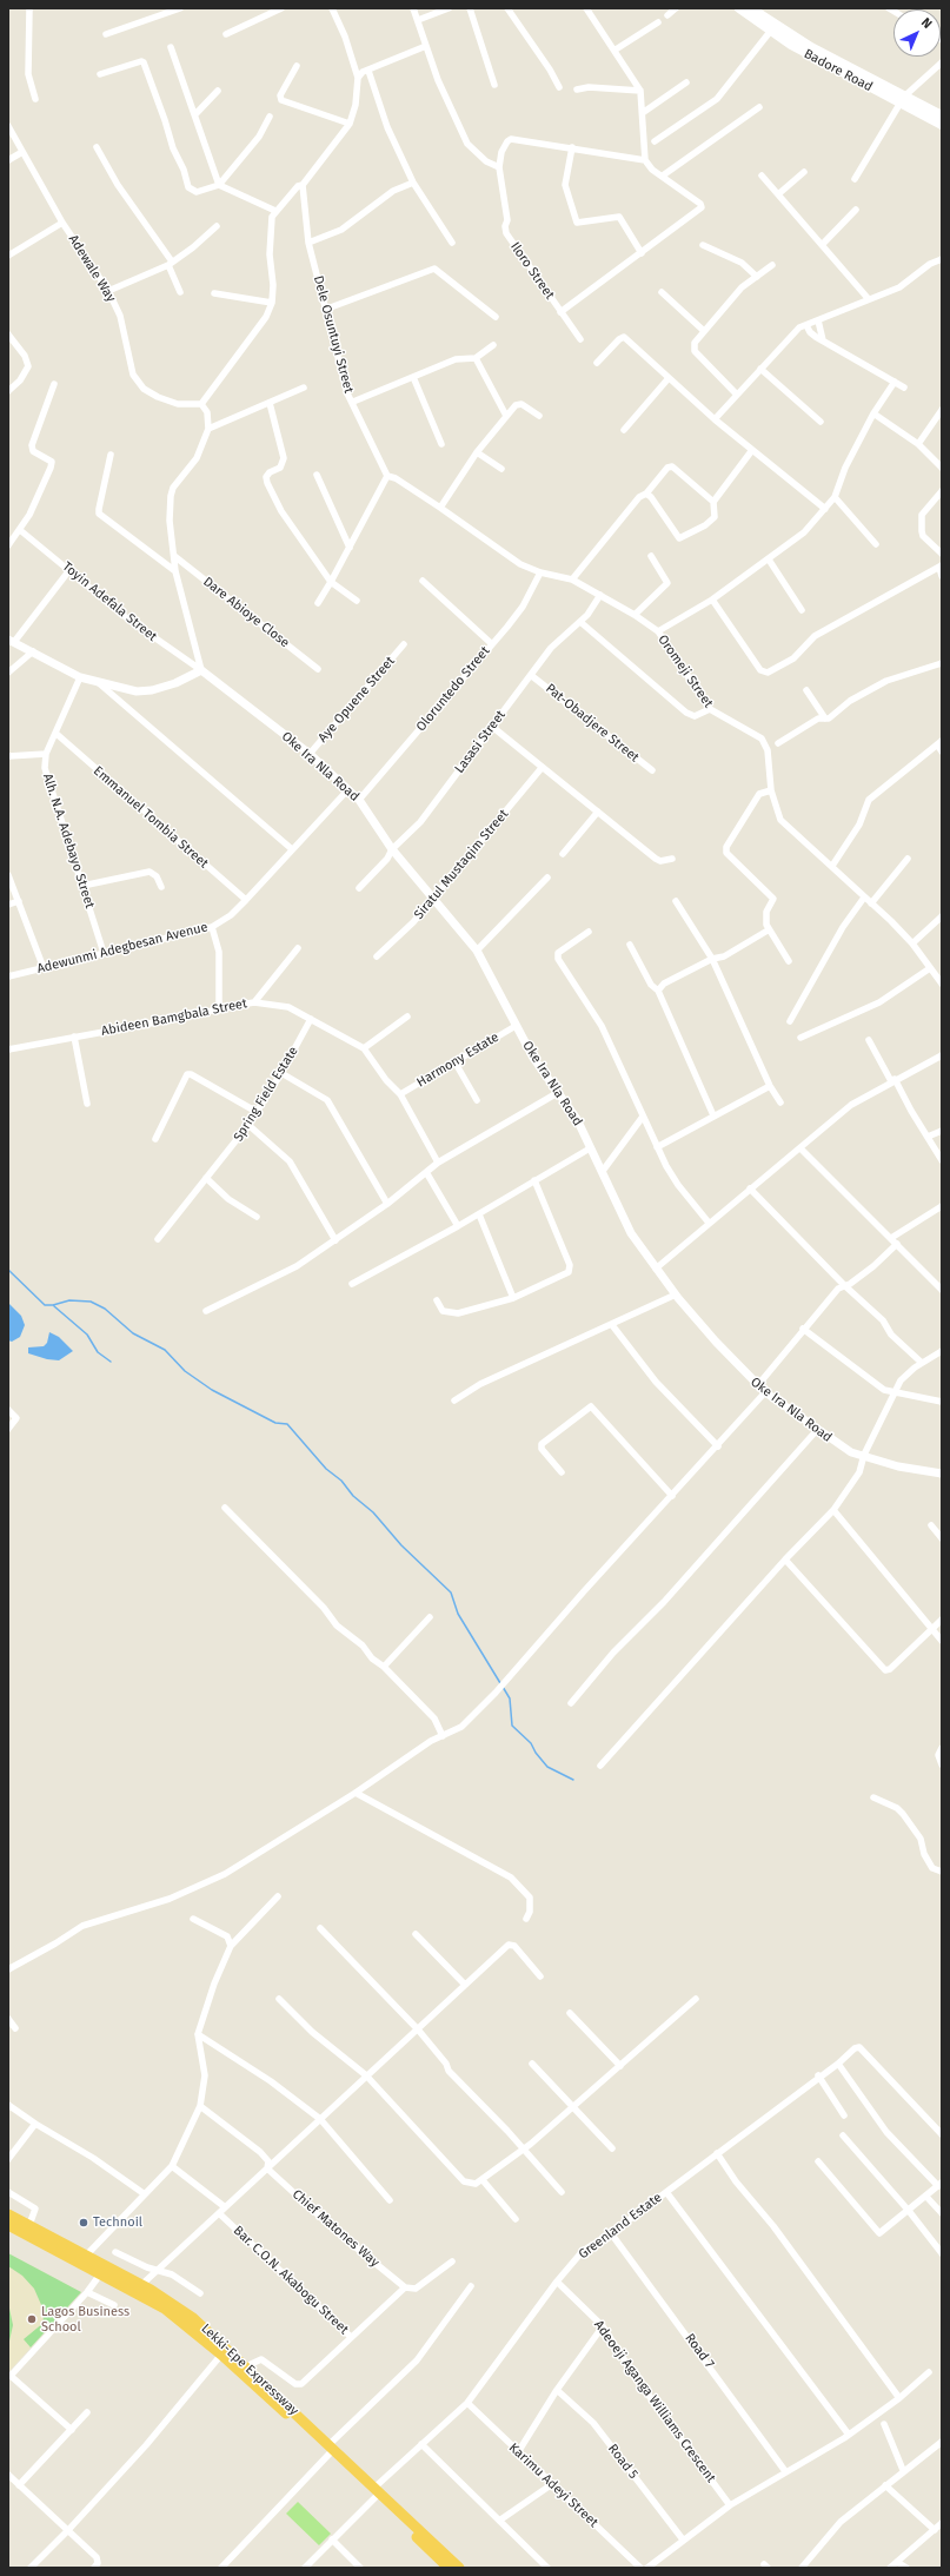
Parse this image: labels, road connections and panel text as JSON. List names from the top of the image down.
{
  "streets": {
    "highway": ["Lekki-Epe Expressway"],
    "main road": ["Badore Road"],
    "street": [
      "Adewale Way",
      "Iloro Street",
      "Dele Osuntuyi Street",
      "Toyin Adefala Street",
      "Dare Abioye Close",
      "Oromeji Street",
      "Oloruntedo Street",
      "Aye Opuene Street",
      "Pat-Obadjere Street",
      "Lasasi Street",
      "Oke Ira Nla Road",
      "Emmanuel Tombia Street",
      "Alh. N.A. Adebayo Street",
      "Siratul Mustaqim Street",
      "Adewunmi Adegbesan Avenue",
      "Abideen Bamgbala Street",
      "Harmony Estate",
      "Spring Field Estate",
      "Greenland Estate",
      "Chief Matones Way",
      "Bar. C.O.N. Akabogu Street",
      "Road 7",
      "Adeoeji Aganga Williams Crescent",
      "Road 5",
      "Karimu Adeyi Street"
    ]
  },
  "crossings": [
    ["Dele Osuntuyi Street", "Oromeji Street"],
    ["Toyin Adefala Street", "Oke Ira Nla Road"],
    ["Oromeji Street", "Oloruntedo Street"],
    ["Oromeji Street", "Lasasi Street"],
    ["Oloruntedo Street", "Oke Ira Nla Road"],
    ["Aye Opuene Street", "Oke Ira Nla Road"],
    ["Pat-Obadjere Street", "Lasasi Street"],
    ["Lasasi Street", "Oke Ira Nla Road"],
    ["Oke Ira Nla Road", "Siratul Mustaqim Street"],
    ["Oke Ira Nla Road", "Adewunmi Adegbesan Avenue"],
    ["Oke Ira Nla Road", "Harmony Estate"],
    ["Emmanuel Tombia Street", "Adewunmi Adegbesan Avenue"],
    ["Alh. N.A. Adebayo Street", "Adewunmi Adegbesan Avenue"],
    ["Abideen Bamgbala Street", "Harmony Estate"],
    ["Abideen Bamgbala Street", "Spring Field Estate"],
    ["Greenland Estate", "Road 7"],
    ["Greenland Estate", "Lekki-Epe Expressway"],
    ["Greenland Estate", "Adeoeji Aganga Williams Crescent"],
    ["Greenland Estate", "Karimu Adeyi Street"],
    ["Chief Matones Way", "Bar. C.O.N. Akabogu Street"]
  ],
  "places": ["Technoil", "Lagos Business School"],
  "north": "top right"
}
